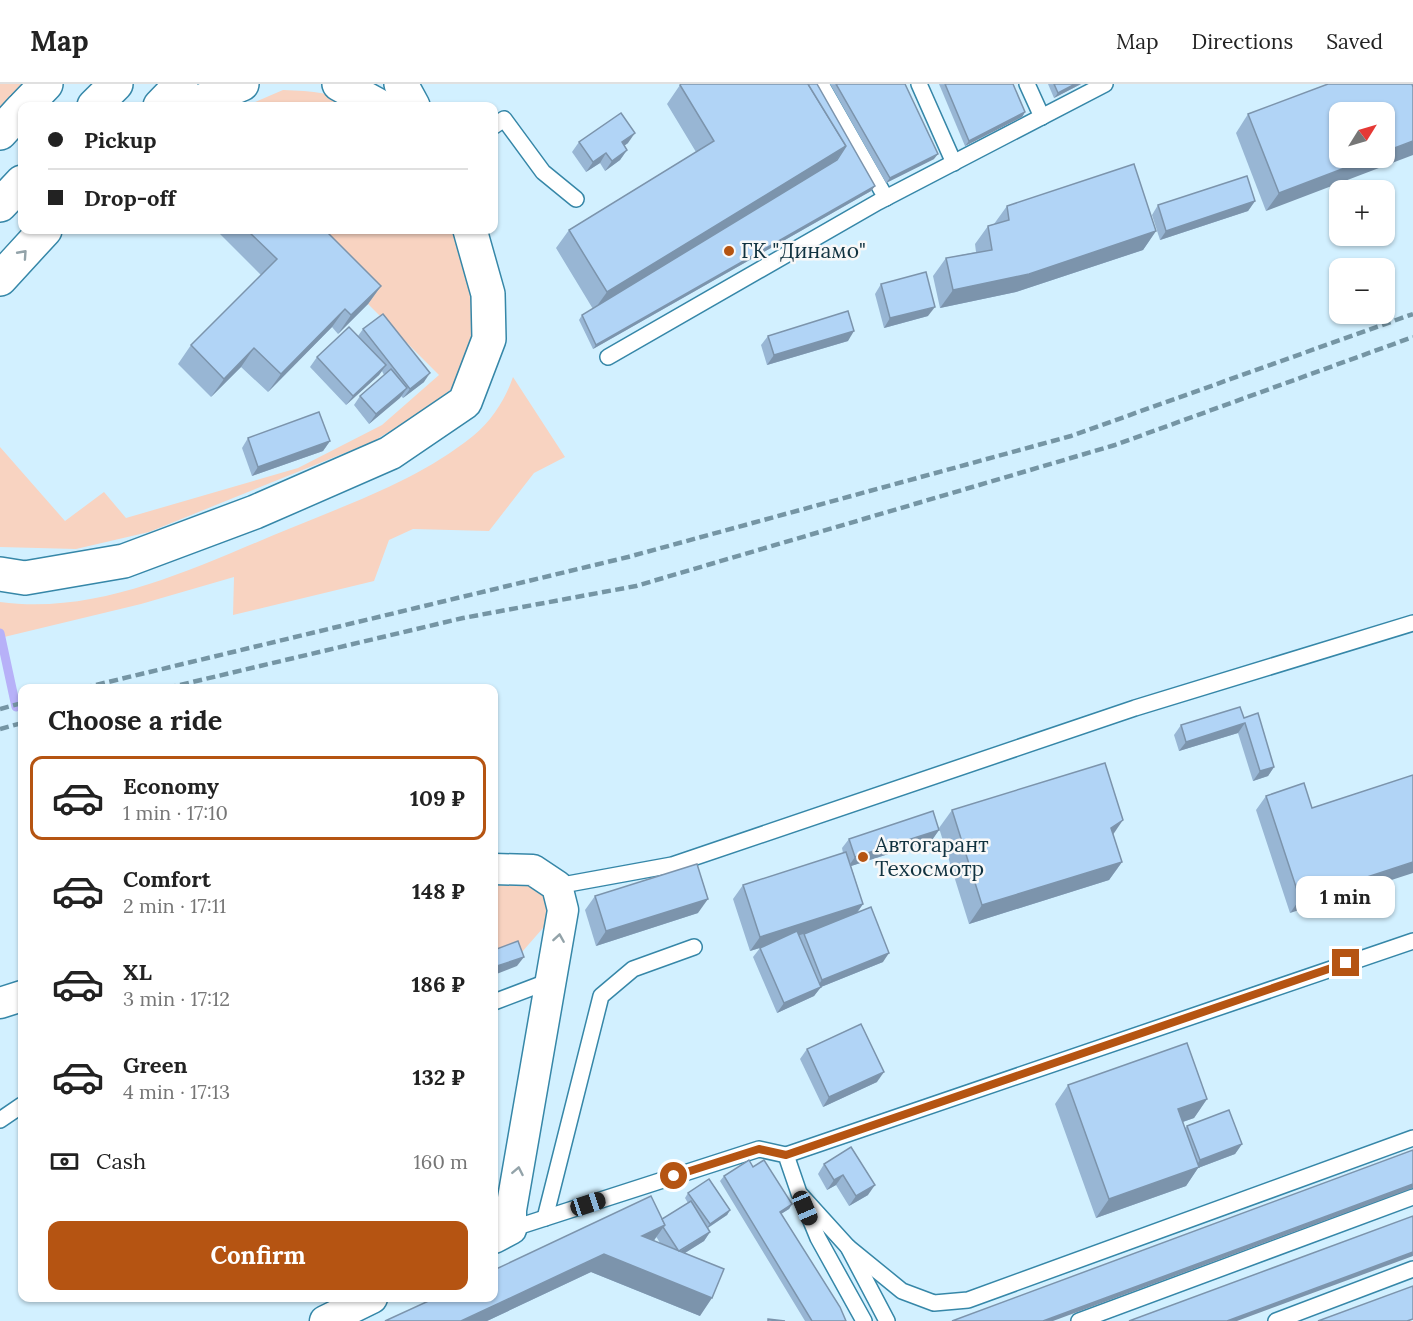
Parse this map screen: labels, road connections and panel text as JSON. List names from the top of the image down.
{
  "places": ["ГК \"Динамо\"", "Автогарант Техосмотр"],
  "north": "top right",
  "page": {
    "header": "Map",
    "nav": ["Map", "Directions", "Saved"],
    "map_buttons": ["+", "−"],
    "banner": ["Pickup", "Drop-off"],
    "heading": "Choose a ride",
    "list": [
      {
        "name": "Economy",
        "note": "1 min · 17:10",
        "value": "109 ₽"
      },
      {
        "name": "Comfort",
        "note": "2 min · 17:11",
        "value": "148 ₽"
      },
      {
        "name": "XL",
        "note": "3 min · 17:12",
        "value": "186 ₽"
      },
      {
        "name": "Green",
        "note": "4 min · 17:13",
        "value": "132 ₽"
      }
    ],
    "bubble": "1 min",
    "pay": ["Cash", "160 m"],
    "buttons": "Confirm"
  }
}
